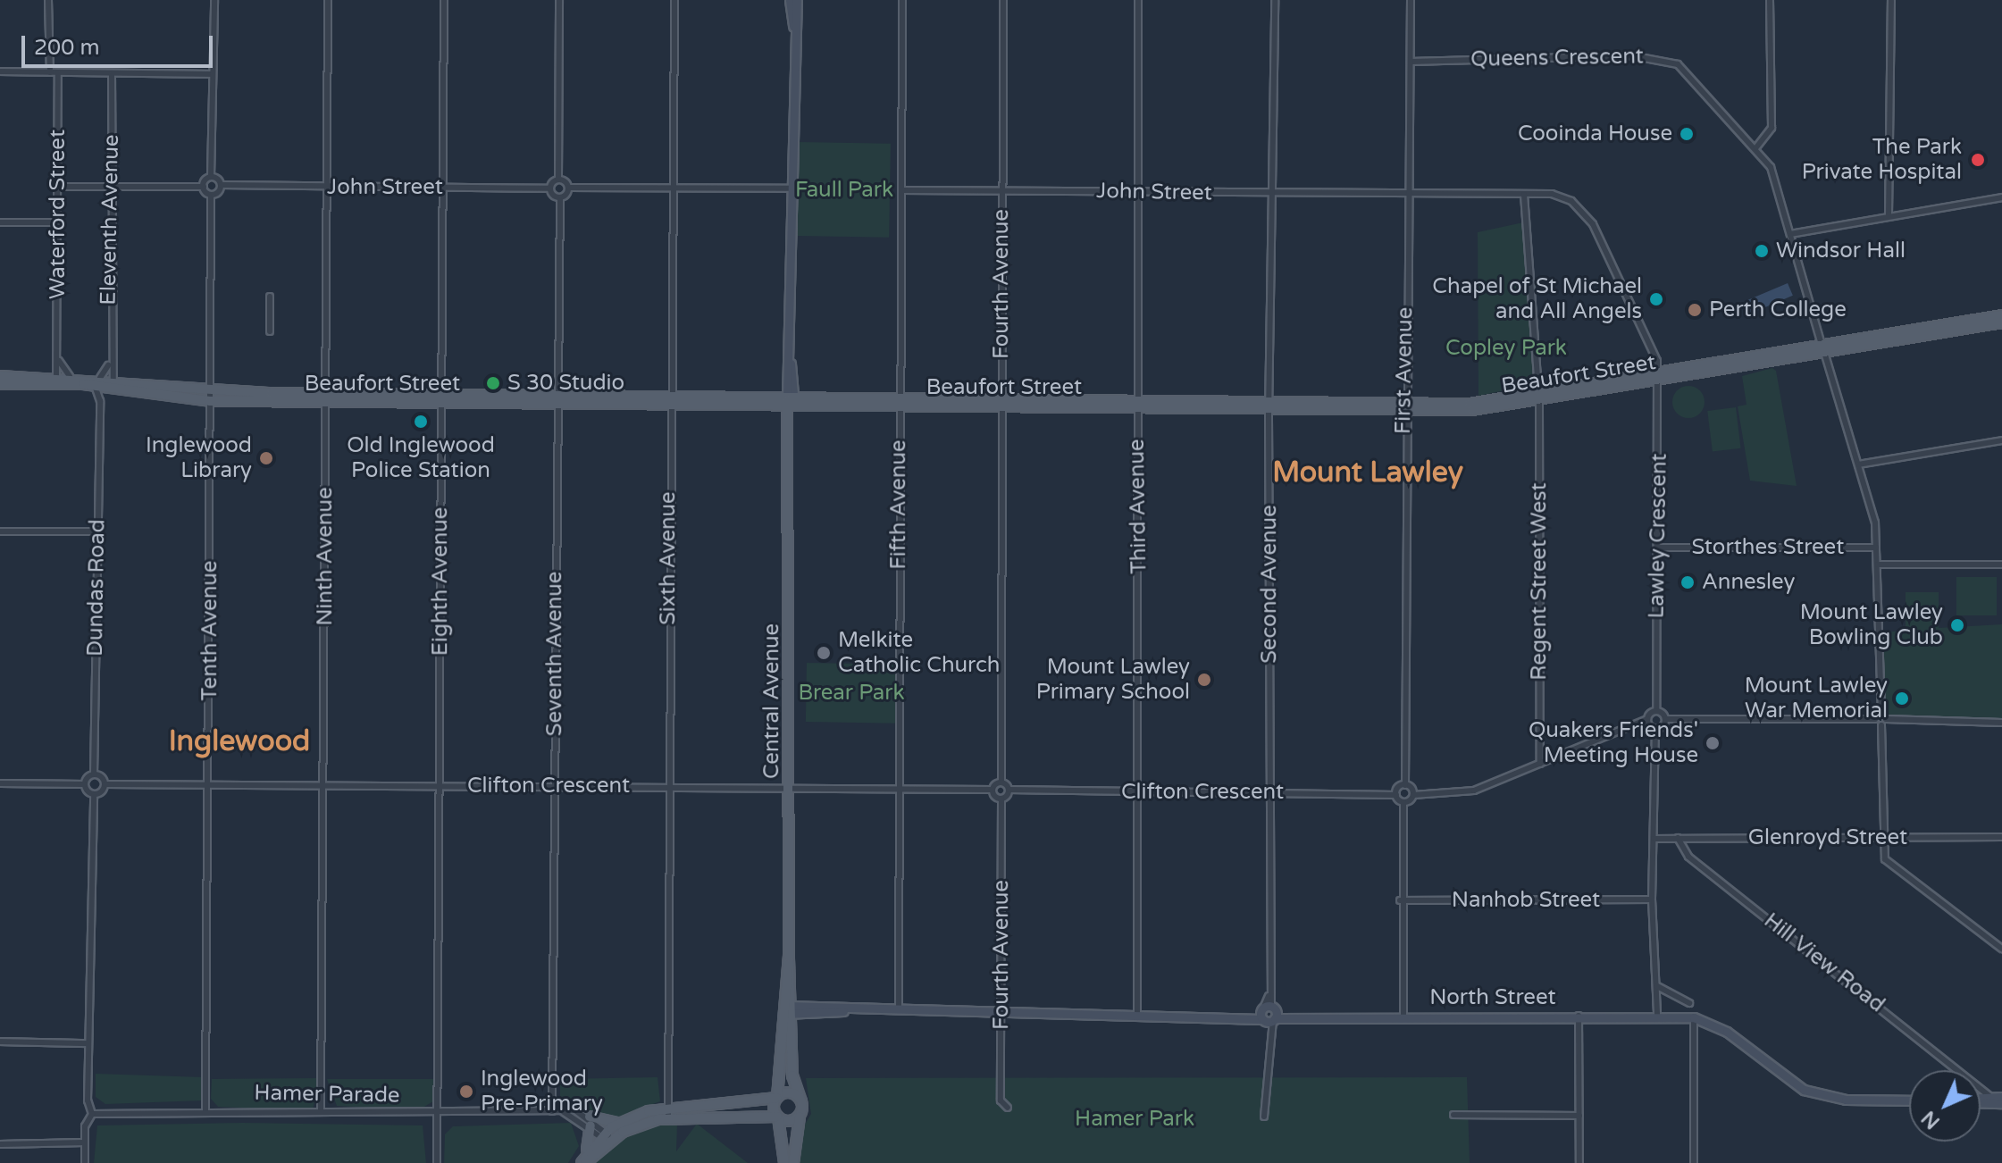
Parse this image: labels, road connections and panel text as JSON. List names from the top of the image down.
{
  "streets": {
    "main road": ["Beaufort Street", "Central Avenue", "North Street"],
    "street": [
      "Queens Crescent",
      "John Street",
      "Waterford Street",
      "Eleventh Avenue",
      "Fourth Avenue",
      "First Avenue",
      "Fifth Avenue",
      "Third Avenue",
      "Lawley Crescent",
      "Storthes Street",
      "Ninth Avenue",
      "Sixth Avenue",
      "Eighth Avenue",
      "Regent Street West",
      "Second Avenue",
      "Dundas Road",
      "Tenth Avenue",
      "Seventh Avenue",
      "Clifton Crescent",
      "Glenroyd Street",
      "Nanhob Street",
      "Hill View Road",
      "Hamer Parade"
    ]
  },
  "crossings": [
    ["Queens Crescent", "First Avenue"],
    ["Queens Crescent", "Beaufort Street"],
    ["Queens Crescent", "Storthes Street"],
    ["Queens Crescent", "Glenroyd Street"],
    ["John Street", "Fourth Avenue"],
    ["John Street", "First Avenue"],
    ["John Street", "Fifth Avenue"],
    ["John Street", "Third Avenue"],
    ["John Street", "Lawley Crescent"],
    ["John Street", "Ninth Avenue"],
    ["John Street", "Eighth Avenue"],
    ["John Street", "Second Avenue"],
    ["Waterford Street", "Beaufort Street"],
    ["Eleventh Avenue", "Beaufort Street"],
    ["Fourth Avenue", "Beaufort Street"],
    ["Fourth Avenue", "North Street"],
    ["First Avenue", "Beaufort Street"],
    ["First Avenue", "Lawley Crescent"],
    ["Beaufort Street", "Fifth Avenue"],
    ["Beaufort Street", "Third Avenue"],
    ["Beaufort Street", "Lawley Crescent"],
    ["Beaufort Street", "Ninth Avenue"],
    ["Beaufort Street", "Sixth Avenue"],
    ["Beaufort Street", "Eighth Avenue"],
    ["Beaufort Street", "Regent Street West"],
    ["Beaufort Street", "Second Avenue"],
    ["Beaufort Street", "Dundas Road"],
    ["Beaufort Street", "Tenth Avenue"],
    ["Beaufort Street", "Seventh Avenue"],
    ["Beaufort Street", "Central Avenue"],
    ["Fifth Avenue", "Clifton Crescent"],
    ["Fifth Avenue", "North Street"],
    ["Third Avenue", "Clifton Crescent"],
    ["Third Avenue", "North Street"],
    ["Lawley Crescent", "Storthes Street"],
    ["Lawley Crescent", "Regent Street West"],
    ["Ninth Avenue", "Clifton Crescent"],
    ["Ninth Avenue", "Hamer Parade"],
    ["Sixth Avenue", "Clifton Crescent"],
    ["Eighth Avenue", "Clifton Crescent"],
    ["Eighth Avenue", "Hamer Parade"],
    ["Second Avenue", "Clifton Crescent"],
    ["Second Avenue", "North Street"],
    ["Tenth Avenue", "Clifton Crescent"],
    ["Tenth Avenue", "Hamer Parade"],
    ["Seventh Avenue", "Clifton Crescent"],
    ["Seventh Avenue", "Hamer Parade"],
    ["Central Avenue", "Clifton Crescent"],
    ["Central Avenue", "North Street"],
    ["Glenroyd Street", "Hill View Road"]
  ],
  "districts": ["Mount Lawley", "Inglewood"],
  "parks": [
    "Faull Park",
    "Copley Park",
    "Brear Park",
    "Hamer Park"
  ],
  "places": [
    "Cooinda House",
    "The Park Private Hospital",
    "Windsor Hall",
    "Chapel of St Michael and All Angels",
    "Perth College",
    "S 30 Studio",
    "Old Inglewood Police Station",
    "Inglewood Library",
    "Annesley",
    "Mount Lawley Bowling Club",
    "Melkite Catholic Church",
    "Mount Lawley Primary School",
    "Mount Lawley War Memorial",
    "Quakers Friends' Meeting House",
    "Inglewood Pre-Primary"
  ],
  "scale_bar": "200 m",
  "north": "bottom left"
}
